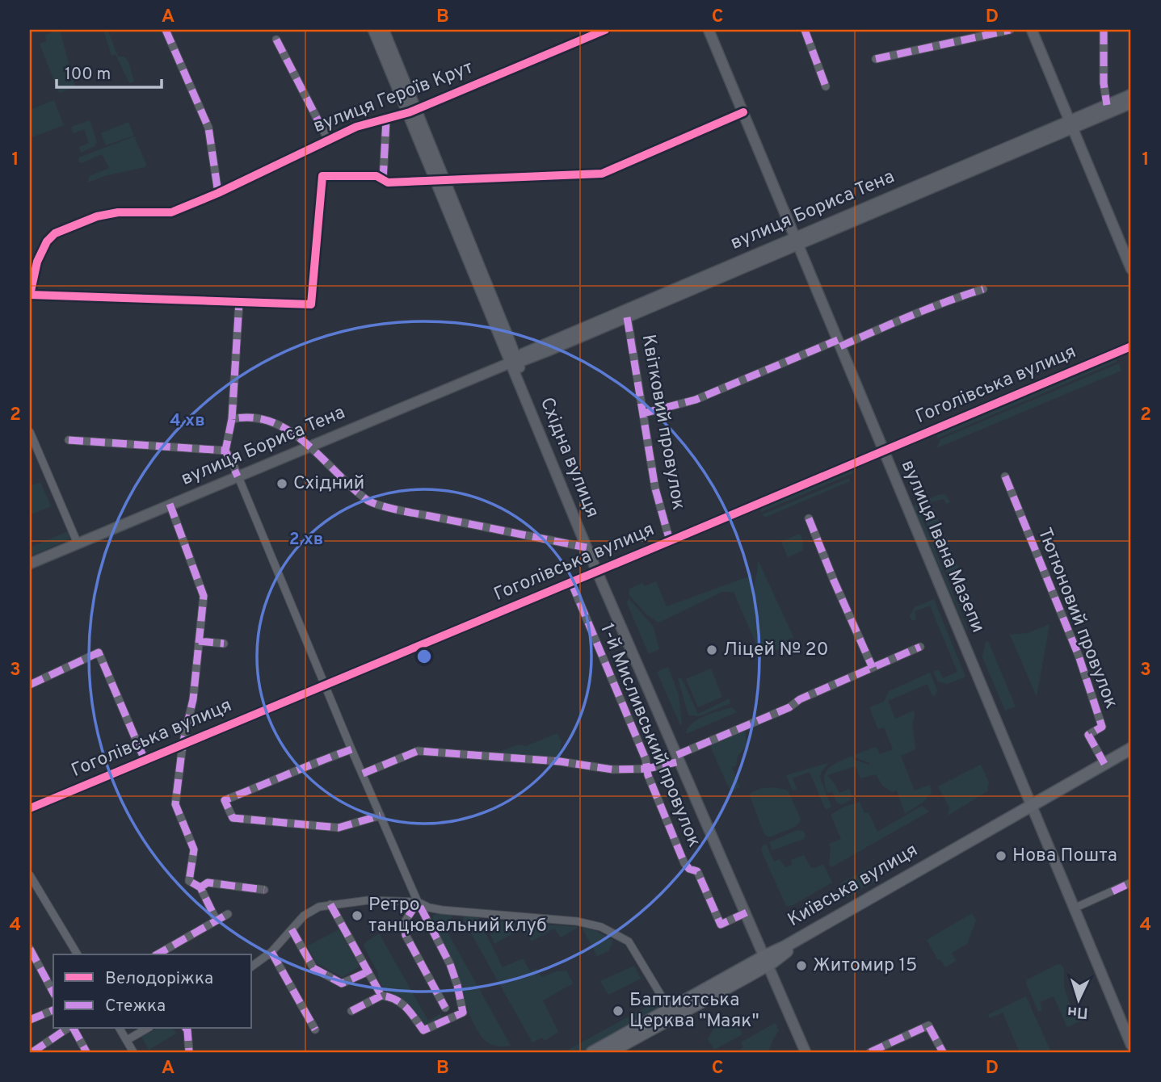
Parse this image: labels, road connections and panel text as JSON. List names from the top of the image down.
{
  "streets": {
    "main road": ["Київська вулиця"],
    "street": [
      "вулиця Героїв Крут",
      "вулиця Бориса Тена",
      "Гоголівська вулиця",
      "Квітковий провулок",
      "Східна вулиця",
      "вулиця Івана Мазепи",
      "Тютюновий провулок",
      "1-й Мисливський провулок"
    ]
  },
  "crossings": [
    ["вулиця Героїв Крут", "Східна вулиця"],
    ["вулиця Бориса Тена", "Квітковий провулок"],
    ["вулиця Бориса Тена", "Східна вулиця"],
    ["вулиця Бориса Тена", "вулиця Івана Мазепи"],
    ["Гоголівська вулиця", "Квітковий провулок"],
    ["Гоголівська вулиця", "Східна вулиця"],
    ["Гоголівська вулиця", "вулиця Івана Мазепи"],
    ["Гоголівська вулиця", "1-й Мисливський провулок"],
    ["Східна вулиця", "1-й Мисливський провулок"],
    ["Східна вулиця", "Київська вулиця"],
    ["вулиця Івана Мазепи", "Київська вулиця"],
    ["Тютюновий провулок", "Київська вулиця"]
  ],
  "places": [
    "Східний",
    "Ліцей № 20",
    "Нова Пошта",
    "Ретро танцювальний клуб",
    "Житомир 15",
    "Баптистська Церква \"Маяк\""
  ],
  "legend": ["Велодоріжка", "Стежка"],
  "scale_bar": "100 m",
  "north": "bottom",
  "grid": {
    "columns": [
      "A",
      "B",
      "C",
      "D"
    ],
    "rows": [
      "1",
      "2",
      "3",
      "4"
    ]
  },
  "rings": ["4 хв", "2 хв"]
}
